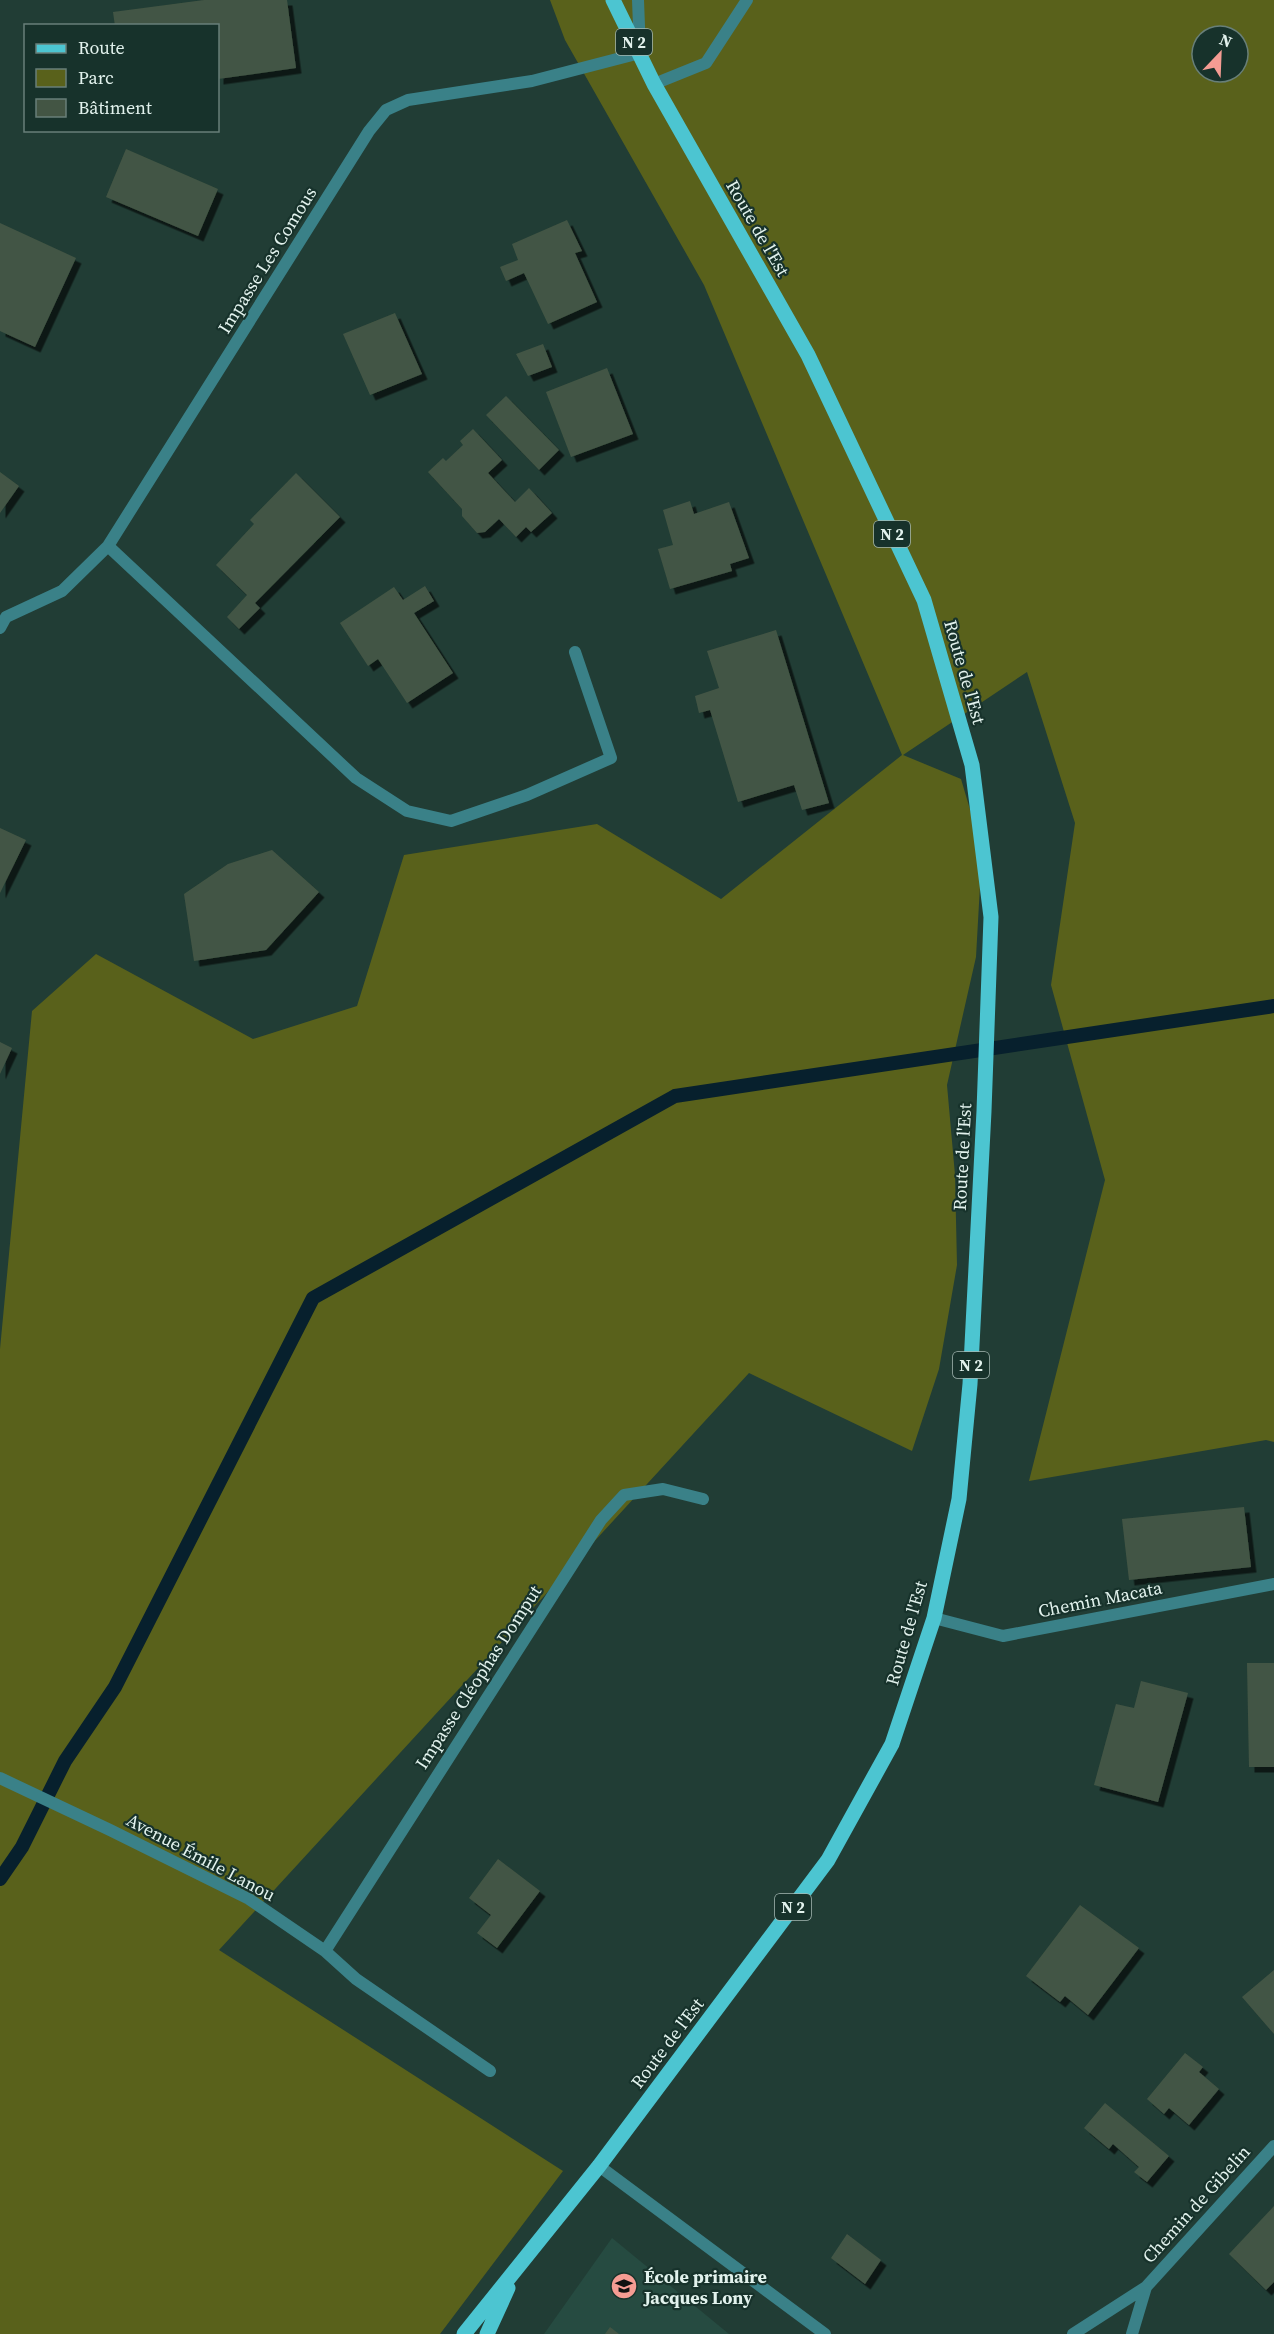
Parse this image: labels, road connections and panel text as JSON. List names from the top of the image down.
{
  "streets": {
    "main road": ["N 2", "Route de l'Est"],
    "street": [
      "Impasse Les Comous",
      "Chemin Macata",
      "Impasse Cléophas Domput",
      "Avenue Émile Lanou",
      "Chemin de Gibelin"
    ]
  },
  "crossings": [
    ["Route de l'Est", "Impasse Les Comous"],
    ["Route de l'Est", "Chemin Macata"],
    ["Impasse Cléophas Domput", "Avenue Émile Lanou"]
  ],
  "places": {
    "school or university": ["École primaire Jacques Lony"]
  },
  "legend": ["Route", "Parc", "Bâtiment"],
  "north": "top right"
}
